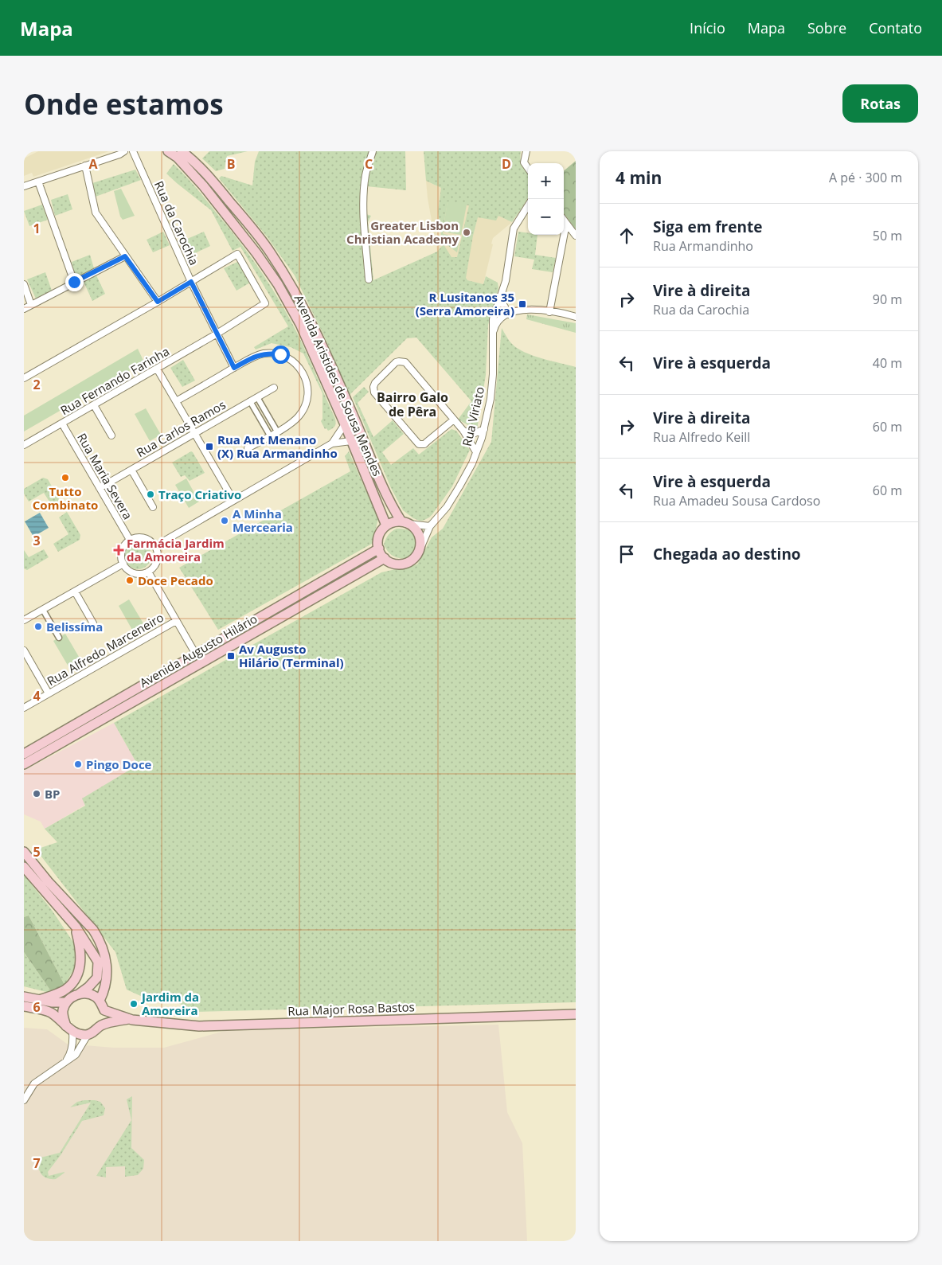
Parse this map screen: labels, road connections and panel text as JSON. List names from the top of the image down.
{
  "streets": {
    "main road": ["Avenida Aristides de Sousa Mendes", "Avenida Augusto Hilário", "Rua Major Rosa Bastos"],
    "street": [
      "Rua da Carochia",
      "Rua Fernando Farinha",
      "Rua Viriato",
      "Rua Carlos Ramos",
      "Rua Maria Severa",
      "Rua Alfredo Marceneiro"
    ]
  },
  "crossings": [
    ["Rua da Carochia", "Rua Fernando Farinha"],
    ["Rua Fernando Farinha", "Rua Maria Severa"],
    ["Avenida Aristides de Sousa Mendes", "Rua Viriato"],
    ["Avenida Aristides de Sousa Mendes", "Avenida Augusto Hilário"],
    ["Rua Viriato", "Avenida Augusto Hilário"],
    ["Rua Carlos Ramos", "Rua Maria Severa"]
  ],
  "districts": ["Bairro Galo de Pêra"],
  "places": {
    "other": [
      "Greater Lisbon Christian Academy",
      "Tutto Combinato",
      "Traço Criativo",
      "A Minha Mercearia",
      "Doce Pecado",
      "Belissíma",
      "Pingo Doce",
      "BP",
      "Jardim da Amoreira"
    ],
    "transit": ["R Lusitanos 35 (Serra Amoreira)", "Rua Ant Menano (X) Rua Armandinho", "Av Augusto Hilário (Terminal)"],
    "health": ["Farmácia Jardim da Amoreira"]
  },
  "page": {
    "header": "Mapa",
    "nav": [
      "Início",
      "Mapa",
      "Sobre",
      "Contato"
    ],
    "buttons": "Rotas",
    "title": "Onde estamos",
    "heading": ["4 min", "A pé · 300 m"],
    "map_buttons": ["+", "−"],
    "list": [
      ["Siga em frente", "Rua Armandinho", "50 m"],
      ["Vire à direita", "Rua da Carochia", "90 m"],
      ["Vire à esquerda", "40 m"],
      ["Vire à direita", "Rua Alfredo Keill", "60 m"],
      ["Vire à esquerda", "Rua Amadeu Sousa Cardoso", "60 m"],
      "Chegada ao destino"
    ]
  },
  "grid": {
    "columns": [
      "A",
      "B",
      "C",
      "D"
    ],
    "rows": [
      "1",
      "2",
      "3",
      "4",
      "5",
      "6",
      "7"
    ]
  }
}
